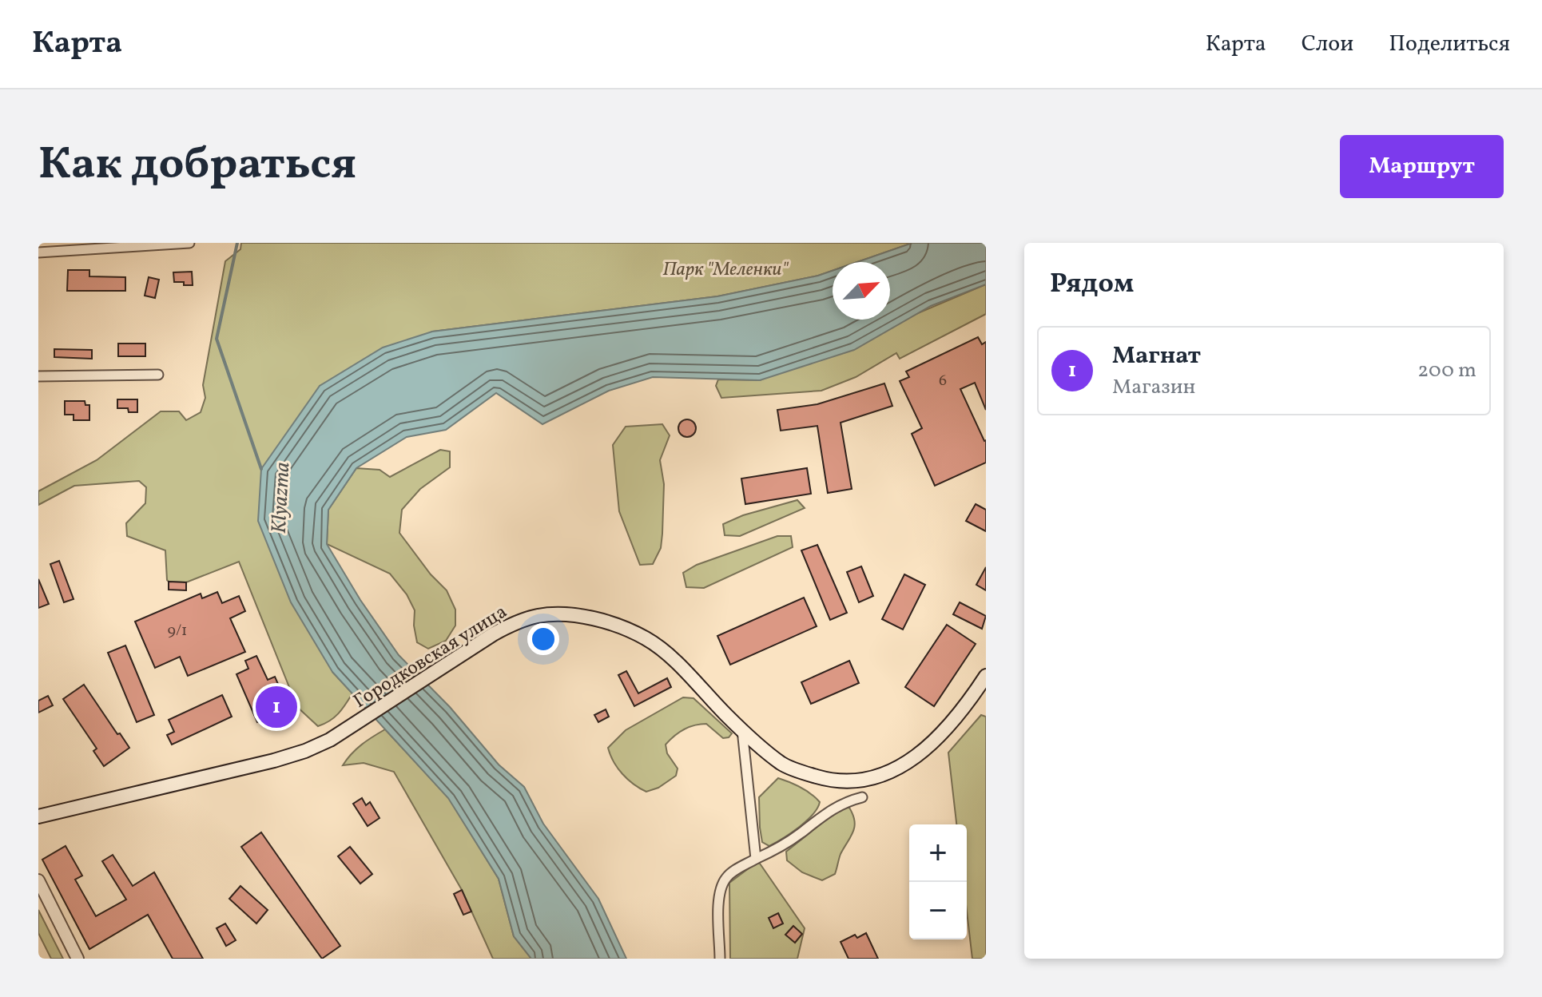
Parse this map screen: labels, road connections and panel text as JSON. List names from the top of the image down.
{
  "streets": {
    "main road": ["Городковская улица"]
  },
  "water": ["Klyazma"],
  "parks": ["Парк \"Меленки\""],
  "house_numbers": ["6", "9/1"],
  "north": "top right",
  "page": {
    "header": "Карта",
    "nav": ["Карта", "Слои", "Поделиться"],
    "title": "Как добраться",
    "buttons": "Маршрут",
    "heading": "Рядом",
    "list": [
      {
        "mark": "1",
        "name": "Магнат",
        "note": "Магазин",
        "value": "200 m"
      }
    ],
    "pins": "1",
    "map_buttons": ["+", "−"]
  }
}
